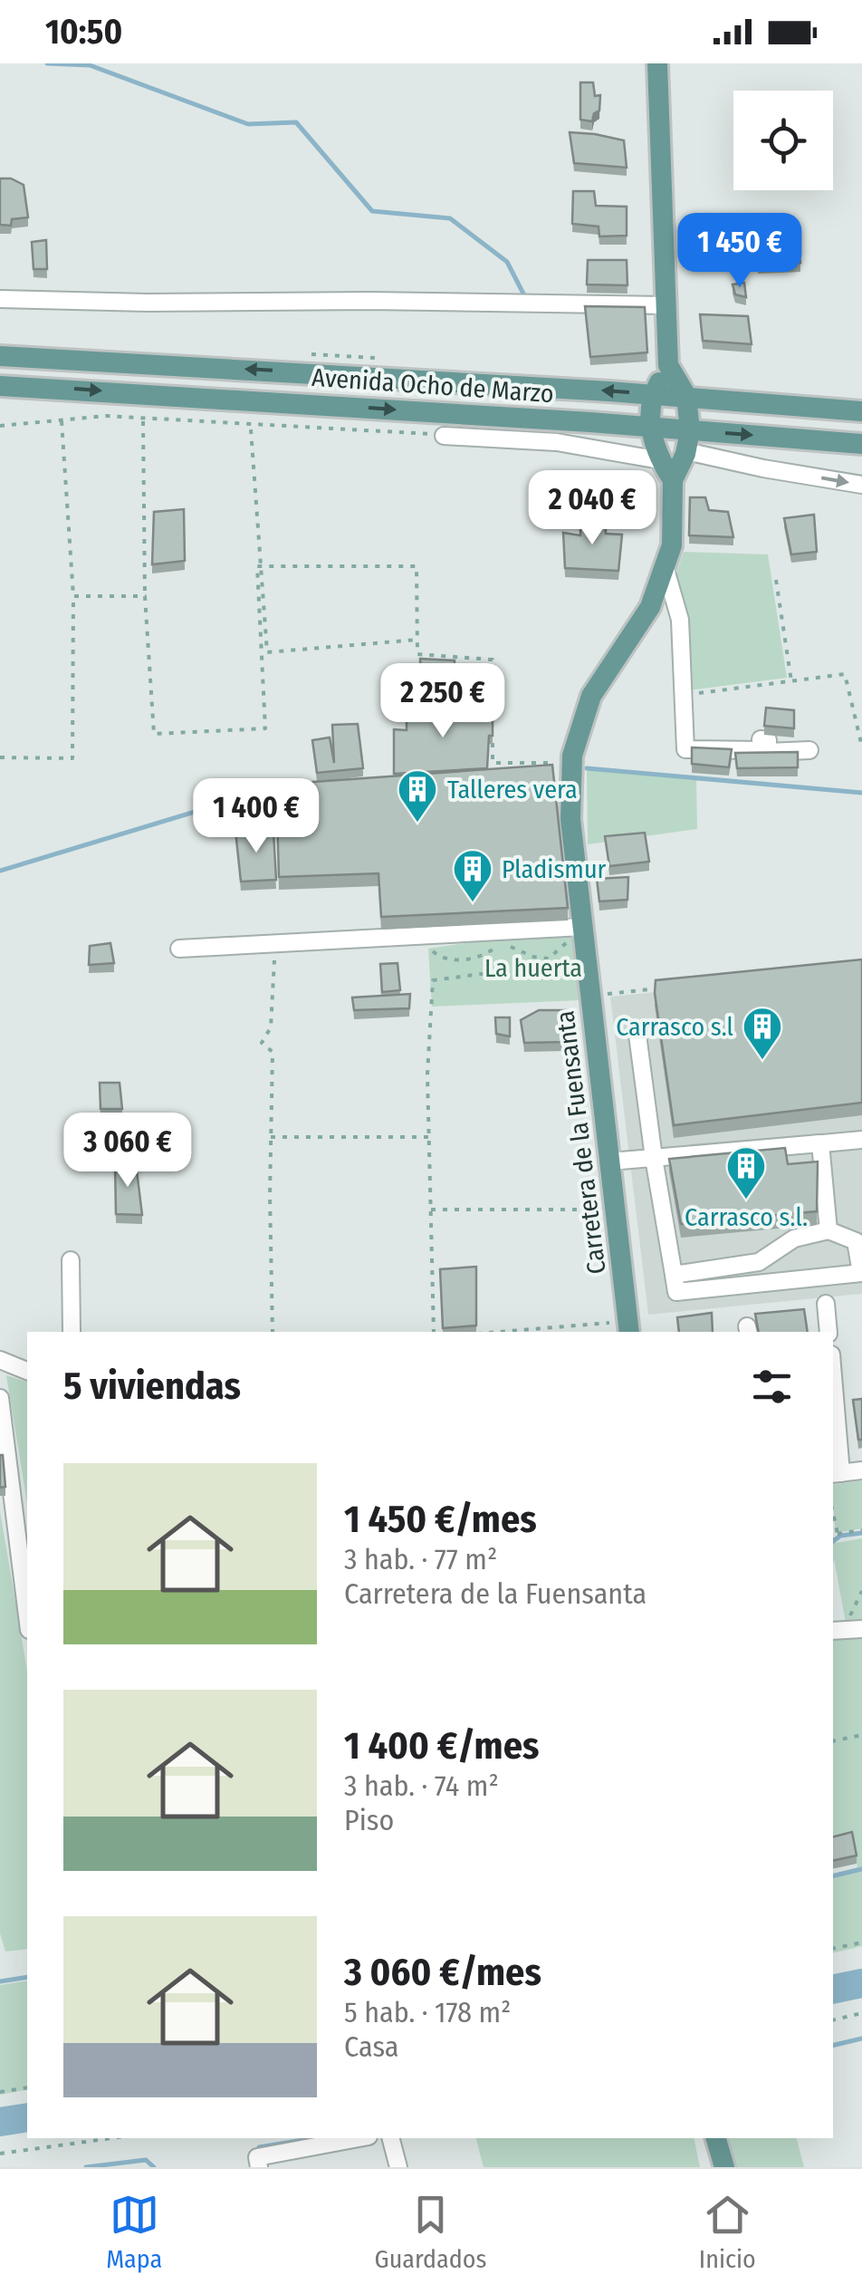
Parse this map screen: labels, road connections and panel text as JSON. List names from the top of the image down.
{
  "streets": {
    "main road": ["Avenida Ocho de Marzo", "Carretera de la Fuensanta"]
  },
  "parks": ["La huerta"],
  "places": {
    "building": [
      "Talleres vera",
      "Pladismur",
      "Carrasco s.l",
      "Carrasco s.l."
    ]
  },
  "page": {
    "status": "10:50",
    "price": [
      "1 450 €",
      "2 040 €",
      "2 250 €",
      "1 400 €",
      "3 060 €"
    ],
    "heading": "5 viviendas",
    "list": [
      {
        "name": "1 450 €/mes",
        "note": "3 hab. · 77 m² · Carretera de la Fuensanta"
      },
      {
        "name": "1 400 €/mes",
        "note": "3 hab. · 74 m² · Piso"
      },
      {
        "name": "3 060 €/mes",
        "note": "5 hab. · 178 m² · Casa"
      }
    ],
    "tabs": ["Mapa", "Guardados", "Inicio"]
  }
}
